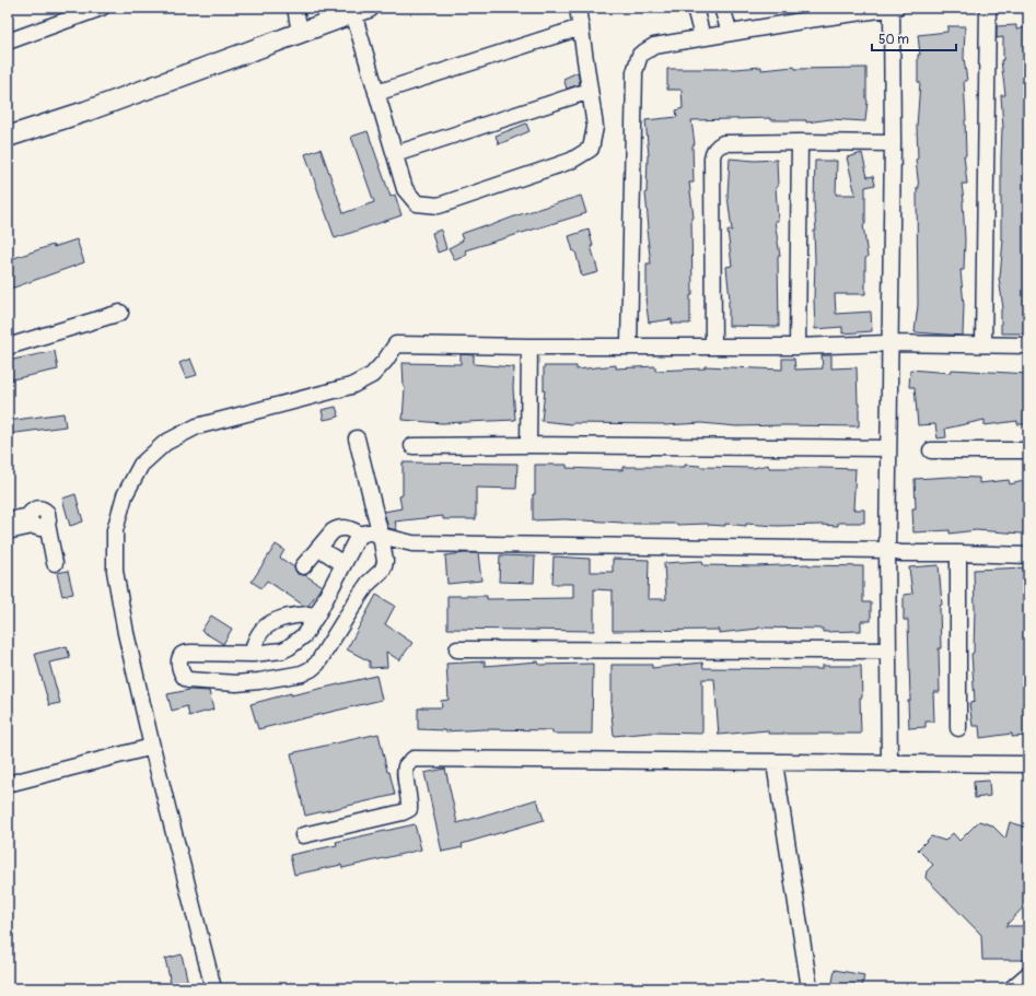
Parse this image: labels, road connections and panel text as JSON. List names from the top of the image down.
{
  "scale_bar": "50 m"
}
